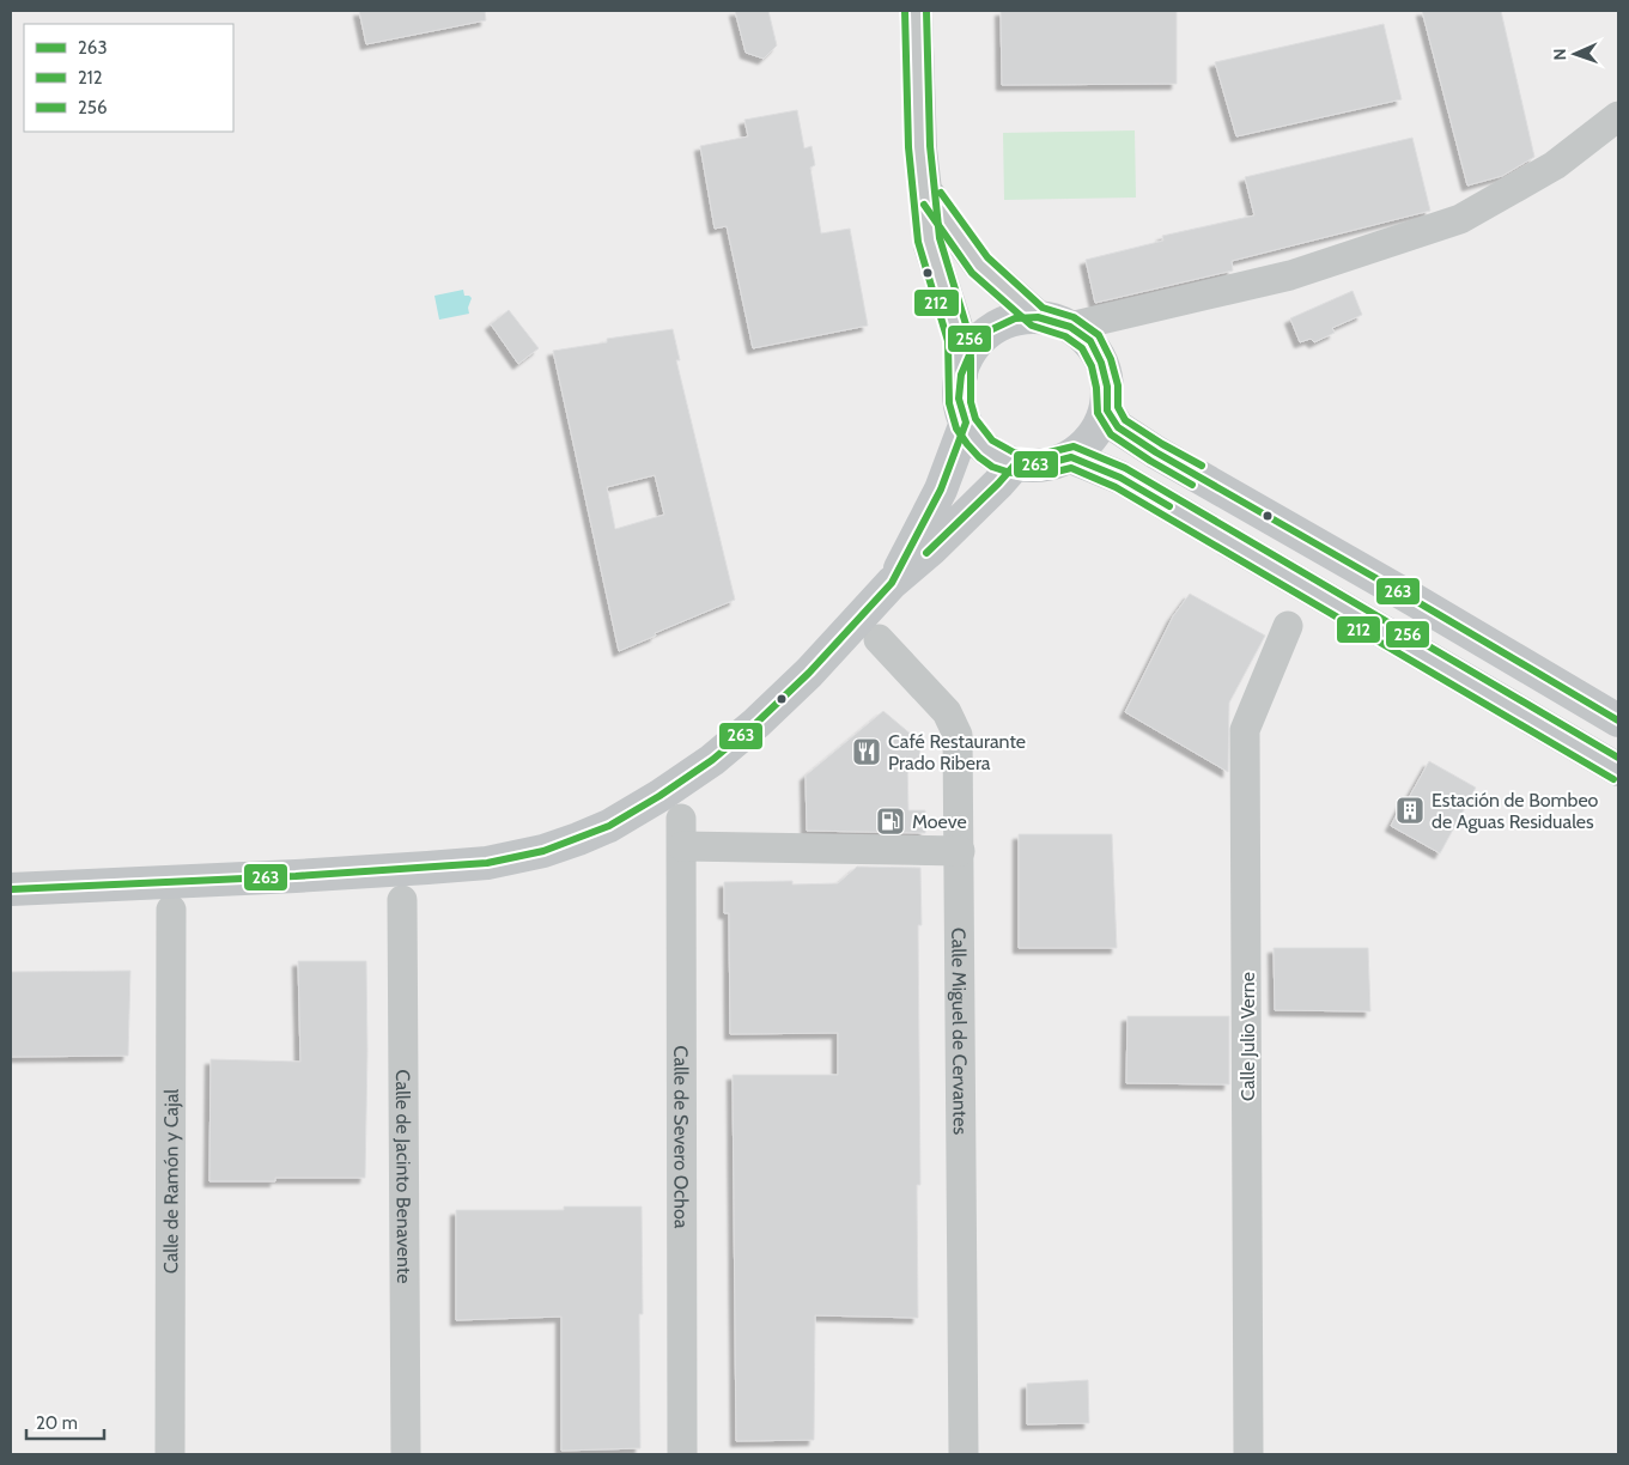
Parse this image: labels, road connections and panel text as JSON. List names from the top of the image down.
{
  "streets": {
    "street": [
      "Calle Miguel de Cervantes",
      "Calle Julio Verne",
      "Calle de Severo Ochoa",
      "Calle de Jacinto Benavente",
      "Calle de Ramón y Cajal"
    ]
  },
  "crossings": [
    ["Calle Miguel de Cervantes", "Calle de Severo Ochoa"]
  ],
  "places": {
    "restaurant": ["Café Restaurante Prado Ribera"],
    "building": ["Estación de Bombeo de Aguas Residuales"],
    "fuel station": ["Moeve"]
  },
  "lines": ["transit line 212", "transit line 256", "transit line 263"],
  "legend": ["263", "212", "256"],
  "scale_bar": "20 m",
  "north": "left"
}
